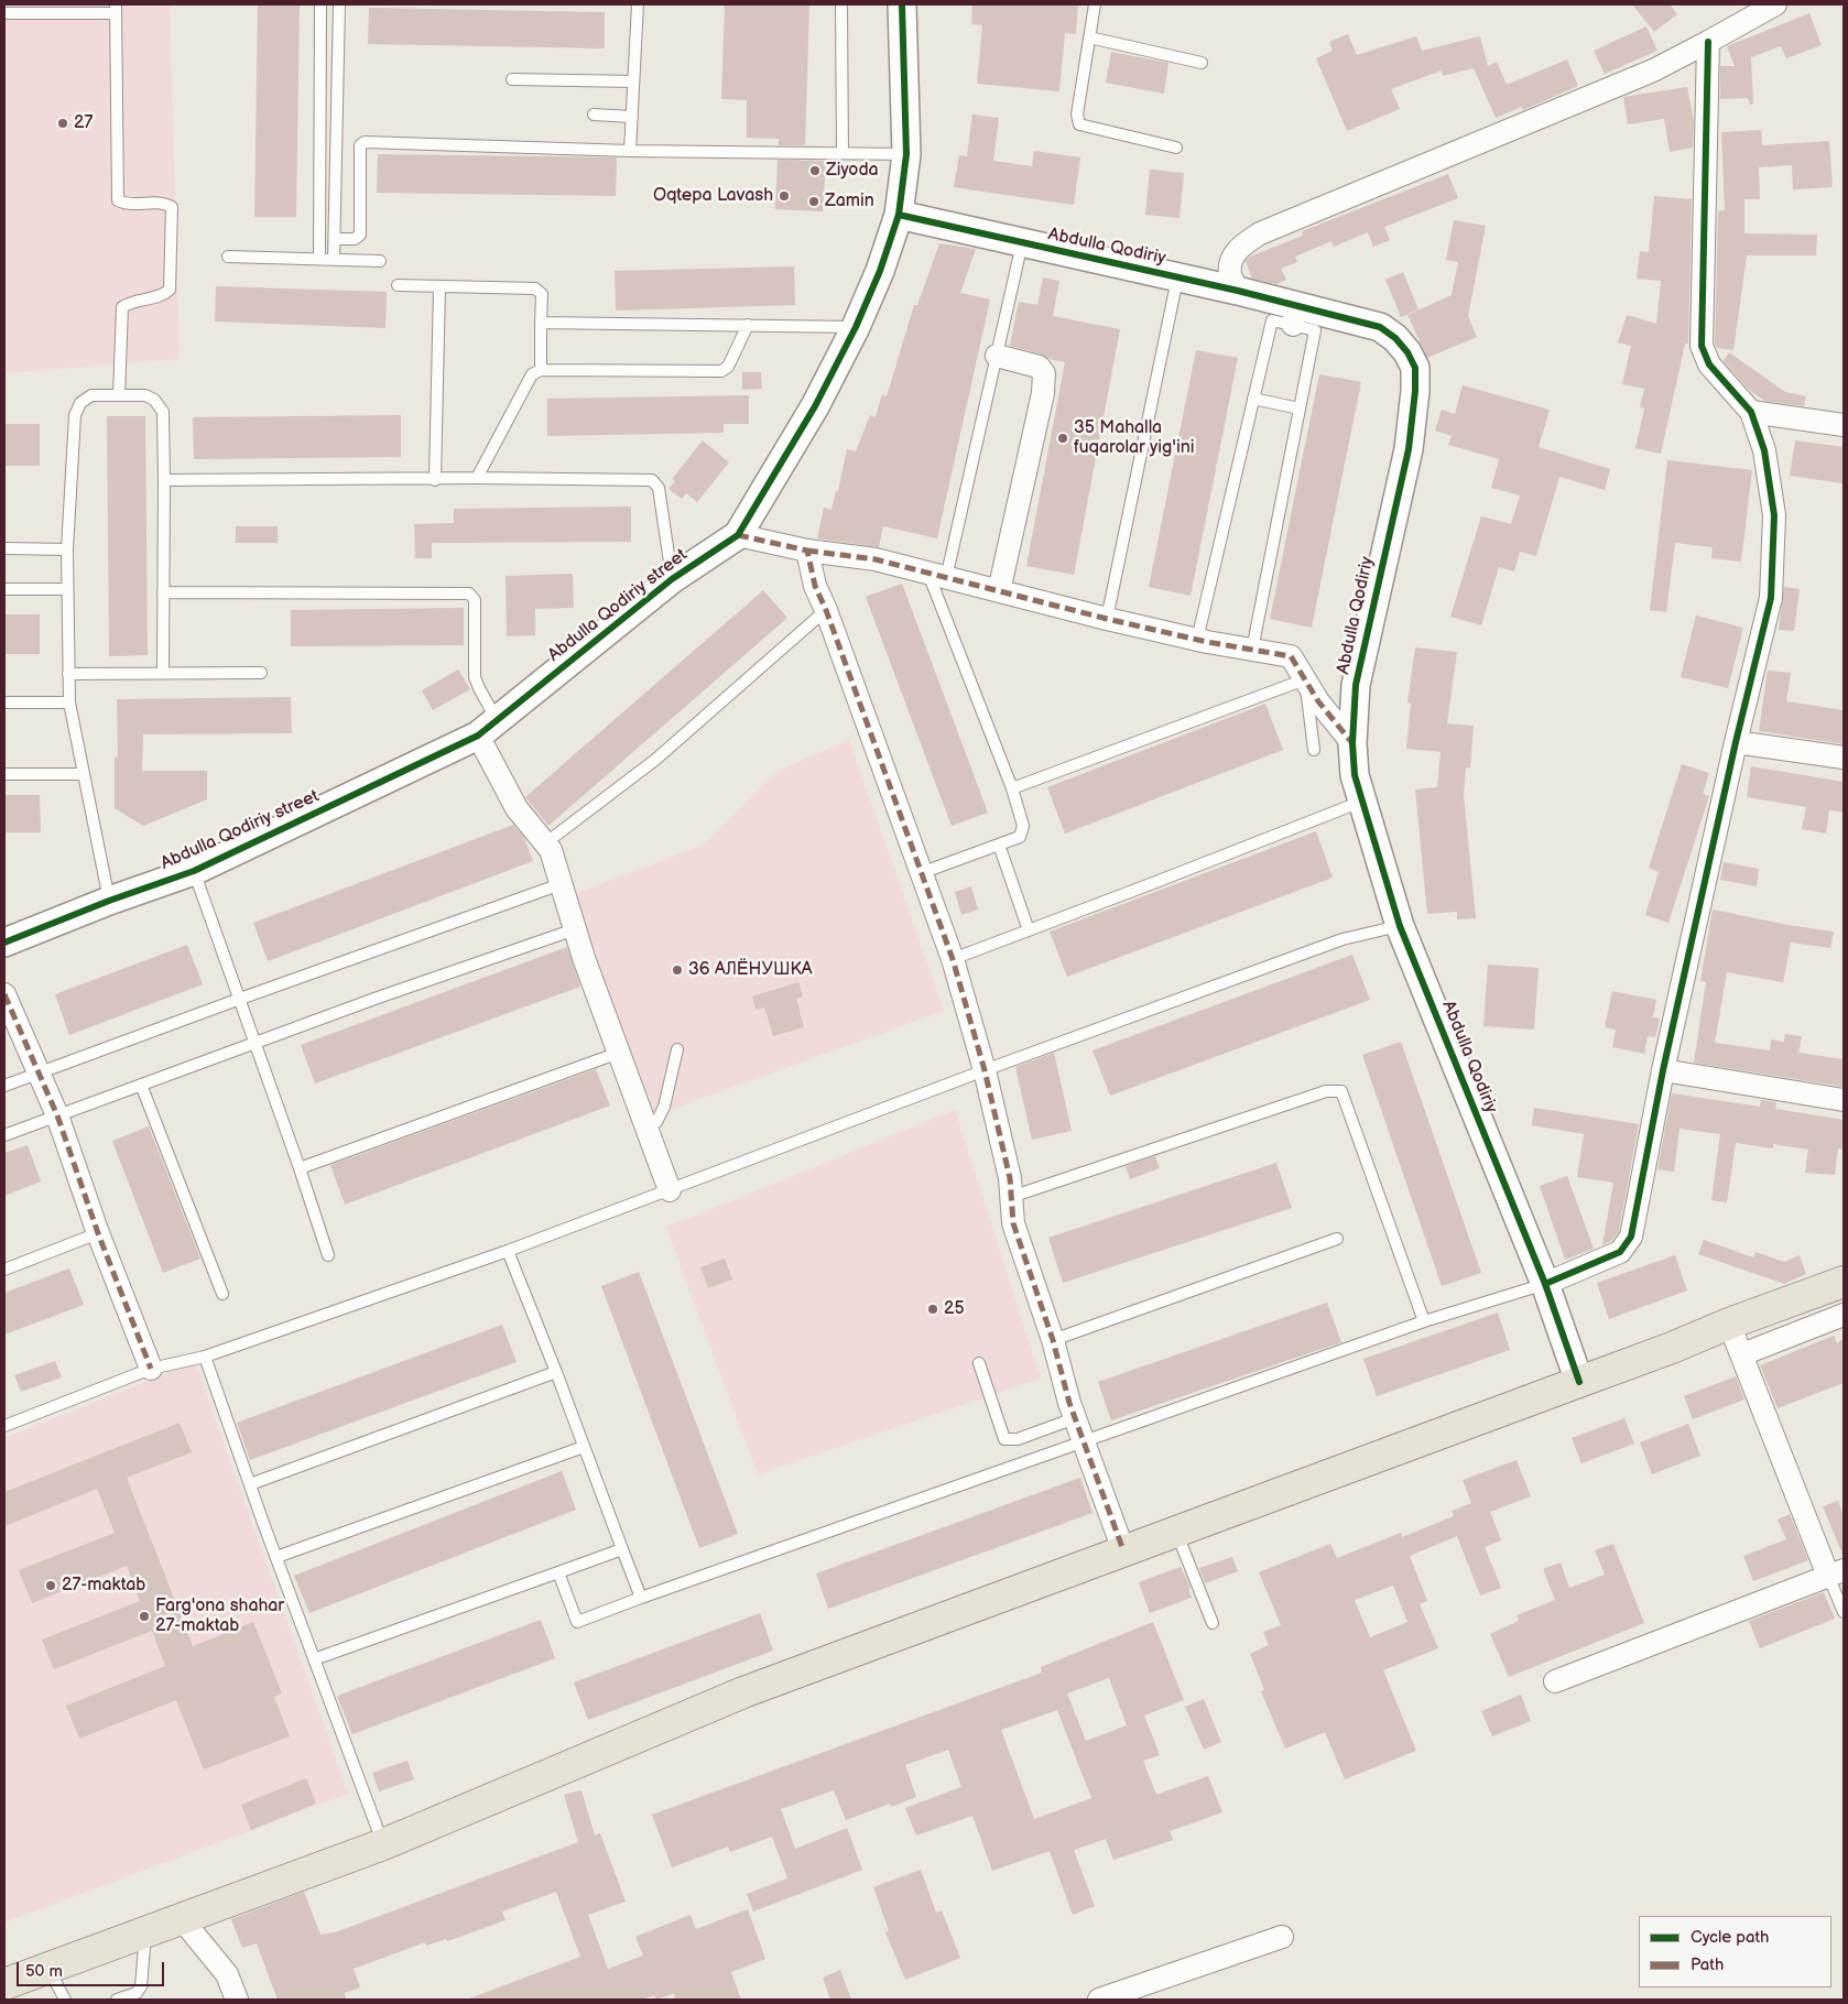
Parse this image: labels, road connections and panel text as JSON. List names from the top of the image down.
{
  "streets": {
    "street": ["Abdulla Qodiriy", "Abdulla Qodiriy street"]
  },
  "crossings": [
    ["Abdulla Qodiriy", "Abdulla Qodiriy street"]
  ],
  "places": [
    "27",
    "Ziyoda",
    "Oqtepa Lavash",
    "Zamin",
    "35 Mahalla fuqarolar yig'ini",
    "36 АЛЁНУШКА",
    "25",
    "27-maktab",
    "Farg'ona shahar 27-maktab"
  ],
  "legend": ["Cycle path", "Path"],
  "scale_bar": "50 m"
}
